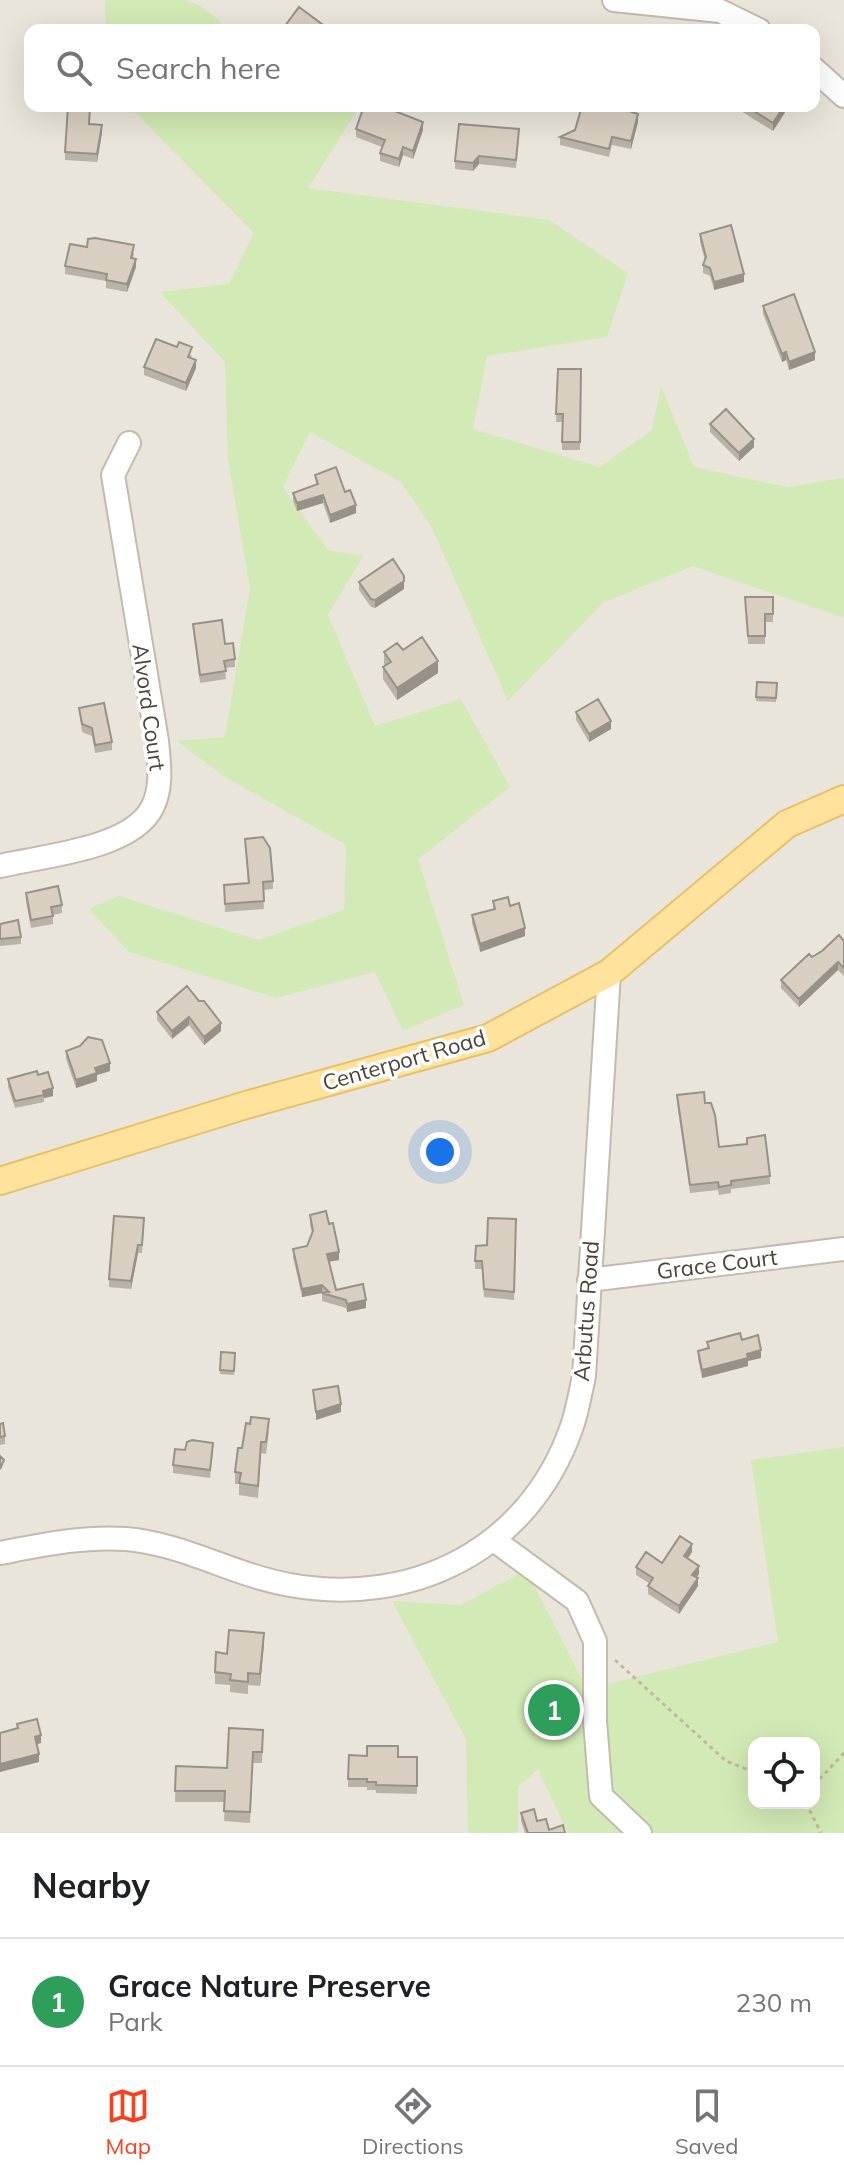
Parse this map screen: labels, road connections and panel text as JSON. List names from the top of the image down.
{
  "streets": {
    "main road": ["Centerport Road"],
    "street": ["Alvord Court", "Grace Court", "Arbutus Road"]
  },
  "crossings": [
    ["Centerport Road", "Arbutus Road"],
    ["Grace Court", "Arbutus Road"]
  ],
  "page": {
    "search": "Search here",
    "pins": "1",
    "heading": "Nearby",
    "list": [
      {
        "mark": "1",
        "name": "Grace Nature Preserve",
        "note": "Park",
        "value": "230 m"
      }
    ],
    "nav": ["Map", "Directions", "Saved"]
  }
}
